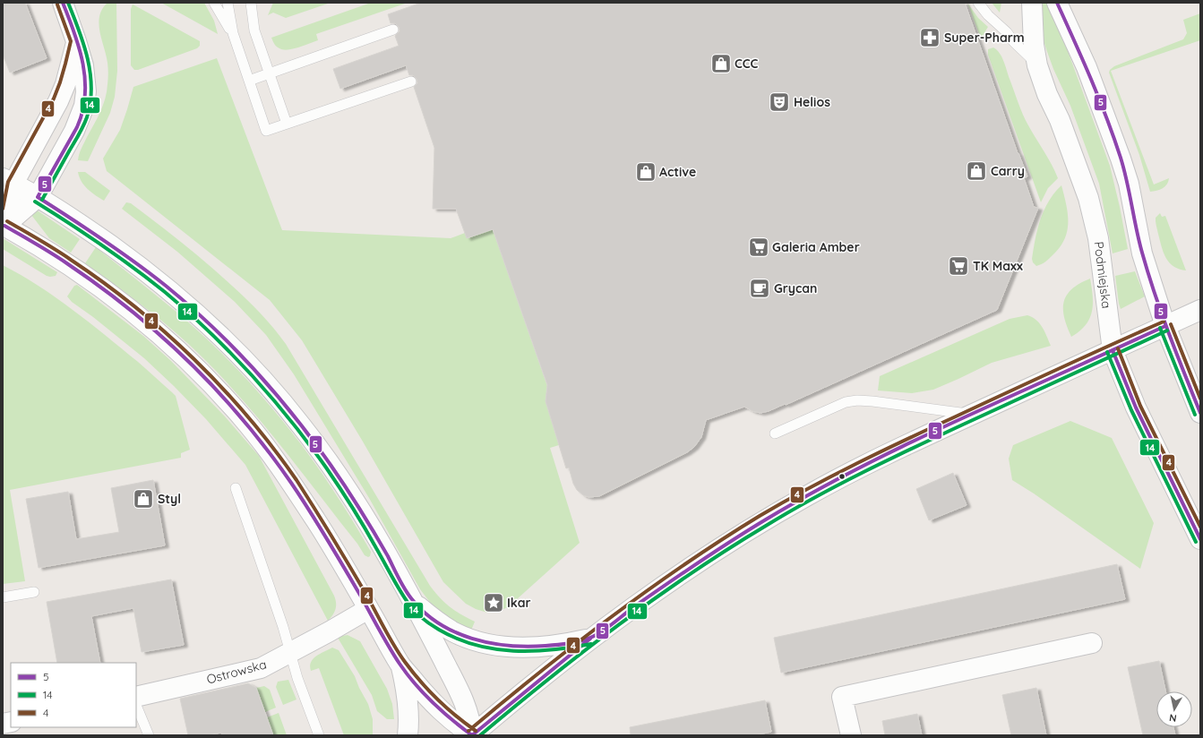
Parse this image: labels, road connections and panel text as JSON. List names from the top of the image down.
{
  "streets": {
    "main road": ["Podmiejska", "Ostrowska"]
  },
  "places": {
    "pharmacy": ["Super-Pharm"],
    "shop": [
      "CCC",
      "Carry",
      "Active",
      "Styl"
    ],
    "theatre": ["Helios"],
    "supermarket": ["Galeria Amber", "TK Maxx"],
    "cafe": ["Grycan"],
    "place": ["Ikar"]
  },
  "lines": ["transit line 5", "transit line 14", "transit line 4"],
  "legend": ["5", "14", "4"],
  "north": "bottom"
}
